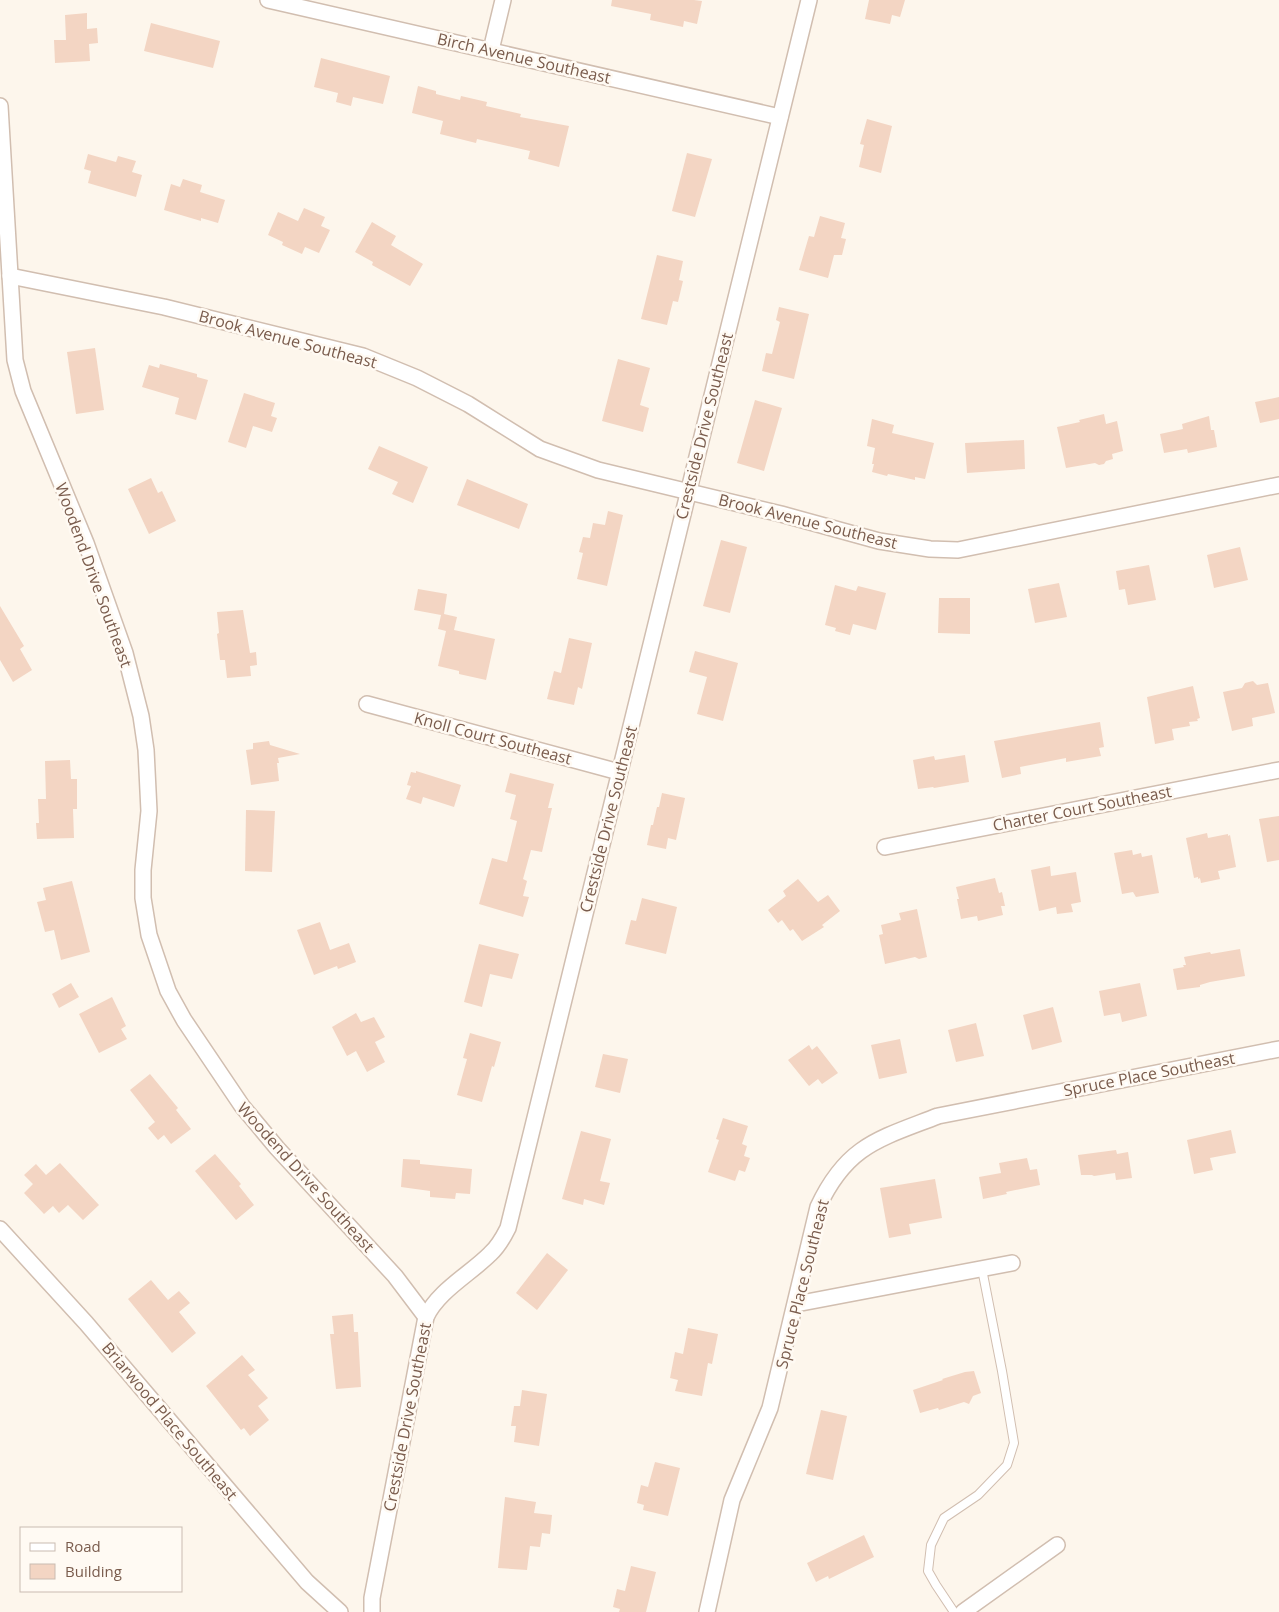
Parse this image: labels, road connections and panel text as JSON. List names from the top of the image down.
{
  "streets": {
    "street": [
      "Birch Avenue Southeast",
      "Brook Avenue Southeast",
      "Crestside Drive Southeast",
      "Woodend Drive Southeast",
      "Knoll Court Southeast",
      "Charter Court Southeast",
      "Spruce Place Southeast",
      "Briarwood Place Southeast"
    ]
  },
  "crossings": [
    ["Birch Avenue Southeast", "Crestside Drive Southeast"],
    ["Brook Avenue Southeast", "Crestside Drive Southeast"],
    ["Brook Avenue Southeast", "Woodend Drive Southeast"],
    ["Crestside Drive Southeast", "Woodend Drive Southeast"],
    ["Crestside Drive Southeast", "Knoll Court Southeast"]
  ],
  "legend": ["Road", "Building"]
}
